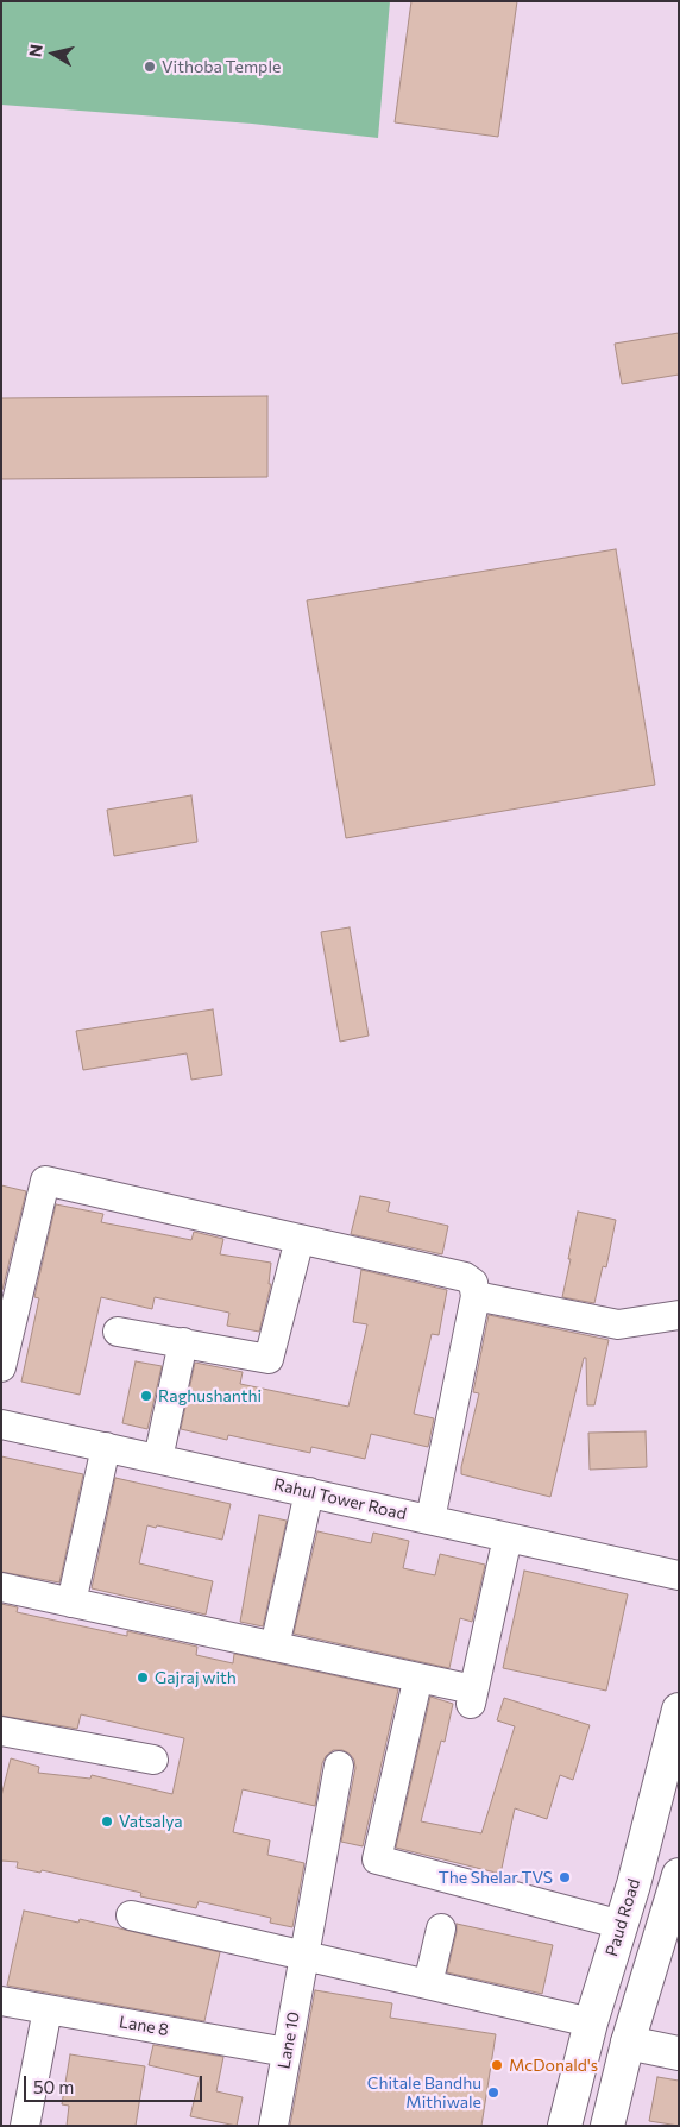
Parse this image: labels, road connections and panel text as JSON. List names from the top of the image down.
{
  "streets": {
    "main road": ["Paud Road"],
    "street": ["Rahul Tower Road", "Lane 8", "Lane 10"]
  },
  "crossings": [
    ["Lane 8", "Lane 10"]
  ],
  "places": [
    "Vithoba Temple",
    "Raghushanthi",
    "Gajraj with",
    "Vatsalya",
    "The Shelar TVS",
    "McDonald's",
    "Chitale Bandhu Mithiwale"
  ],
  "scale_bar": "50 m",
  "north": "left"
}
